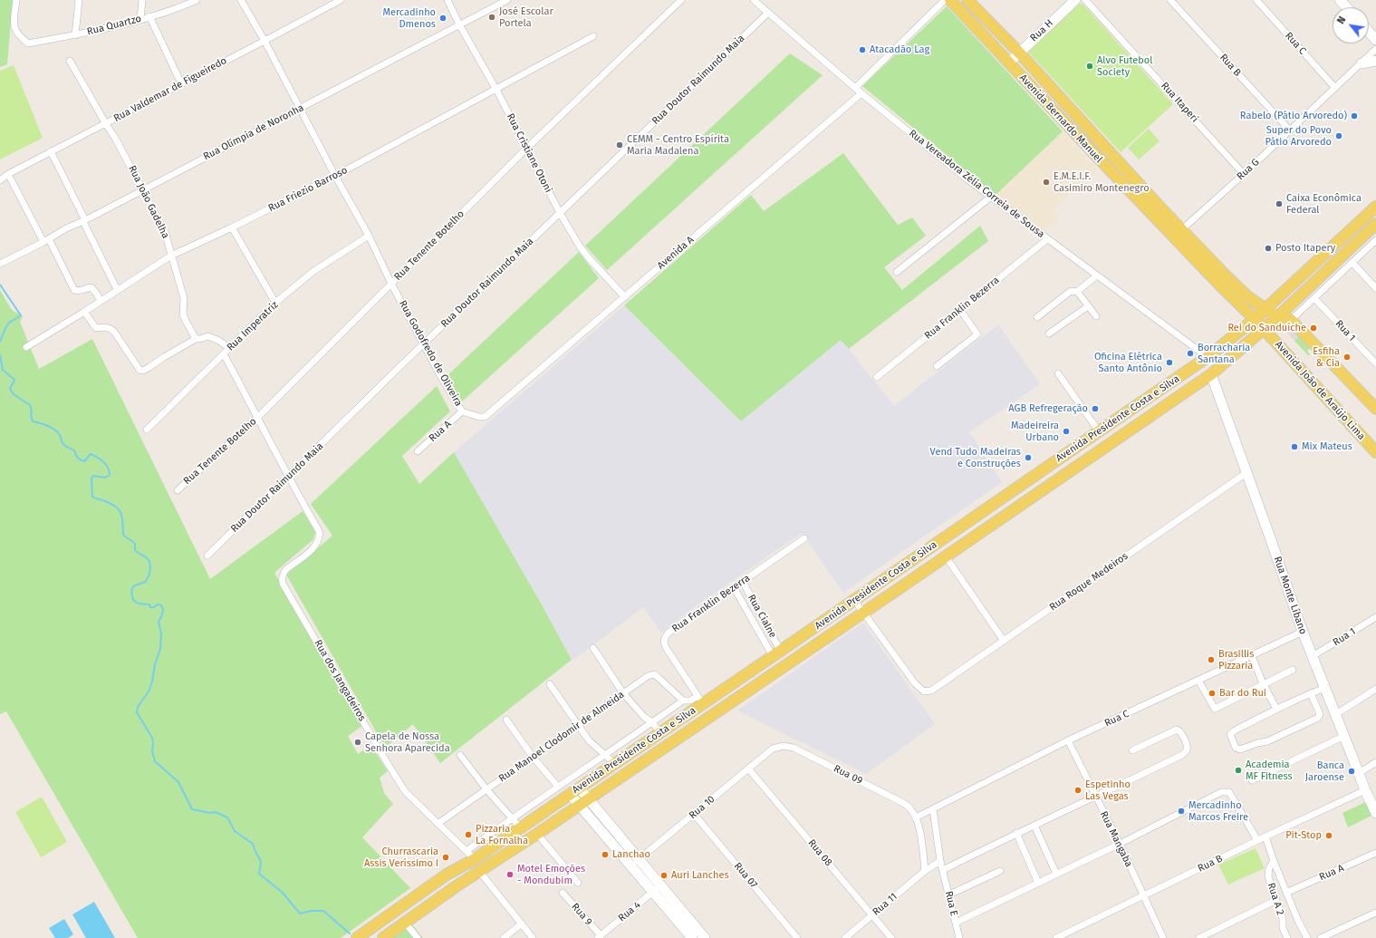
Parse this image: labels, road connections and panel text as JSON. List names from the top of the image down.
{
  "streets": {
    "main road": ["Avenida Bernardo Manuel", "Avenida João de Araújo Lima", "Avenida Presidente Costa e Silva"],
    "street": [
      "Rua Quartzo",
      "Rua H",
      "Rua C",
      "Rua B",
      "Rua Doutor Raimundo Maia",
      "Rua Valdemar de Figueiredo",
      "Rua Itaperi",
      "Rua Olímpia de Noronha",
      "Rua Cristiane Otoni",
      "Rua G",
      "Rua Vereadora Zélia Correia de Sousa",
      "Rua Friezio Barroso",
      "Rua João Gadelha",
      "Rua Tenente Botelho",
      "Avenida A",
      "Rua Franklin Bezerra",
      "Rua Imperatriz",
      "Rua 1",
      "Rua Godofredo de Oliveira",
      "Rua A",
      "Rua Roque Medeiros",
      "Rua Monte Líbano",
      "Rua Cialne",
      "Rua dos Jangadeiros",
      "Rua Manoel Clodomir de Almeida",
      "Rua 09",
      "Rua 10",
      "Rua Mangaba",
      "Rua 08",
      "Rua 07",
      "Rua A 2",
      "Rua E",
      "Rua 11",
      "Rua 4",
      "Rua 9"
    ]
  },
  "crossings": [
    ["Rua H", "Avenida Bernardo Manuel"],
    ["Rua C", "Rua G"],
    ["Rua C", "Rua Monte Líbano"],
    ["Rua C", "Rua Mangaba"],
    ["Rua B", "Rua G"],
    ["Rua B", "Rua Monte Líbano"],
    ["Rua B", "Rua Mangaba"],
    ["Rua Doutor Raimundo Maia", "Rua Cristiane Otoni"],
    ["Rua Doutor Raimundo Maia", "Rua Vereadora Zélia Correia de Sousa"],
    ["Rua Doutor Raimundo Maia", "Rua Godofredo de Oliveira"],
    ["Rua Doutor Raimundo Maia", "Rua dos Jangadeiros"],
    ["Rua Valdemar de Figueiredo", "Rua João Gadelha"],
    ["Rua Valdemar de Figueiredo", "Rua Godofredo de Oliveira"],
    ["Rua Itaperi", "Rua G"],
    ["Avenida Bernardo Manuel", "Rua G"],
    ["Avenida Bernardo Manuel", "Avenida João de Araújo Lima"],
    ["Avenida Bernardo Manuel", "Avenida Presidente Costa e Silva"],
    ["Rua Olímpia de Noronha", "Rua Cristiane Otoni"],
    ["Rua Olímpia de Noronha", "Rua João Gadelha"],
    ["Rua Olímpia de Noronha", "Rua Godofredo de Oliveira"],
    ["Rua Cristiane Otoni", "Rua Friezio Barroso"],
    ["Rua Cristiane Otoni", "Rua Tenente Botelho"],
    ["Rua Cristiane Otoni", "Avenida A"],
    ["Rua Vereadora Zélia Correia de Sousa", "Avenida A"],
    ["Rua Vereadora Zélia Correia de Sousa", "Rua Franklin Bezerra"],
    ["Rua Vereadora Zélia Correia de Sousa", "Avenida Presidente Costa e Silva"],
    ["Rua Friezio Barroso", "Rua João Gadelha"],
    ["Rua Friezio Barroso", "Rua Godofredo de Oliveira"],
    ["Rua Tenente Botelho", "Rua Godofredo de Oliveira"],
    ["Avenida A", "Rua Godofredo de Oliveira"],
    ["Rua Franklin Bezerra", "Avenida Presidente Costa e Silva"],
    ["Rua Franklin Bezerra", "Rua Cialne"],
    ["Rua Imperatriz", "Rua Godofredo de Oliveira"],
    ["Rua 1", "Rua Monte Líbano"],
    ["Rua Godofredo de Oliveira", "Rua A"],
    ["Avenida João de Araújo Lima", "Avenida Presidente Costa e Silva"],
    ["Avenida Presidente Costa e Silva", "Rua Roque Medeiros"],
    ["Avenida Presidente Costa e Silva", "Rua Monte Líbano"],
    ["Avenida Presidente Costa e Silva", "Rua Cialne"],
    ["Avenida Presidente Costa e Silva", "Rua dos Jangadeiros"],
    ["Rua Roque Medeiros", "Rua Monte Líbano"],
    ["Rua dos Jangadeiros", "Rua Manoel Clodomir de Almeida"],
    ["Rua 09", "Rua 10"],
    ["Rua 09", "Rua 11"],
    ["Rua 10", "Rua 08"],
    ["Rua 10", "Rua 07"],
    ["Rua 08", "Rua 11"],
    ["Rua 4", "Rua 9"]
  ],
  "places": [
    "José Escolar Portela",
    "Mercadinho Dmenos",
    "Atacadão Lag",
    "Alvo Futebol Society",
    "Rabelo (Pátio Arvoredo)",
    "Super do Povo Pátio Arvoredo",
    "CEMM - Centro Espírita Maria Madalena",
    "E.M.E.I.F. Casimiro Montenegro",
    "Caixa Econômica Federal",
    "Posto Itapery",
    "Rei do Sanduíche",
    "Borracharia Santana",
    "Esfiha & Cia",
    "Oficina Elétrica Santo Antônio",
    "AGB Refregeração",
    "Madeireira Urbano",
    "Mix Mateus",
    "Vend Tudo Madeiras e Construções",
    "Brasillis Pizzaria",
    "Bar do Rui",
    "Capela de Nossa Senhora Aparecida",
    "Academia MF Fitness",
    "Banca Jaroense",
    "Espetinho Las Vegas",
    "Mercadinho Marcos Freire",
    "Pizzaria La Fornalha",
    "Pit-Stop",
    "Lanchao",
    "Churrascaria Assis Veríssimo I",
    "Motel Emoções - Mondubim",
    "Auri Lanches"
  ],
  "north": "top left"
}
